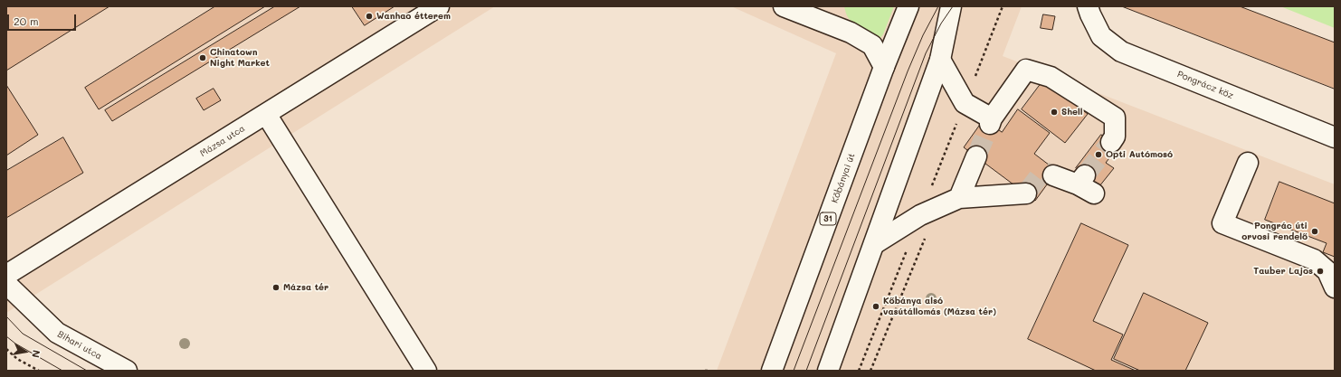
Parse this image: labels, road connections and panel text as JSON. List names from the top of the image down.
{
  "streets": {
    "street": [
      "Pongrácz köz",
      "Mázsa utca",
      "Kőbányai út",
      "31",
      "Bihari utca"
    ]
  },
  "places": [
    "Wanhao étterem",
    "Chinatown Night Market",
    "Shell",
    "Opti Autómosó",
    "Pongrác úti orvosi rendelő",
    "Tauber Lajos",
    "Mázsa tér",
    "Kőbánya alsó vasútállomás (Mázsa tér)"
  ],
  "scale_bar": "20 m",
  "north": "right"
}
